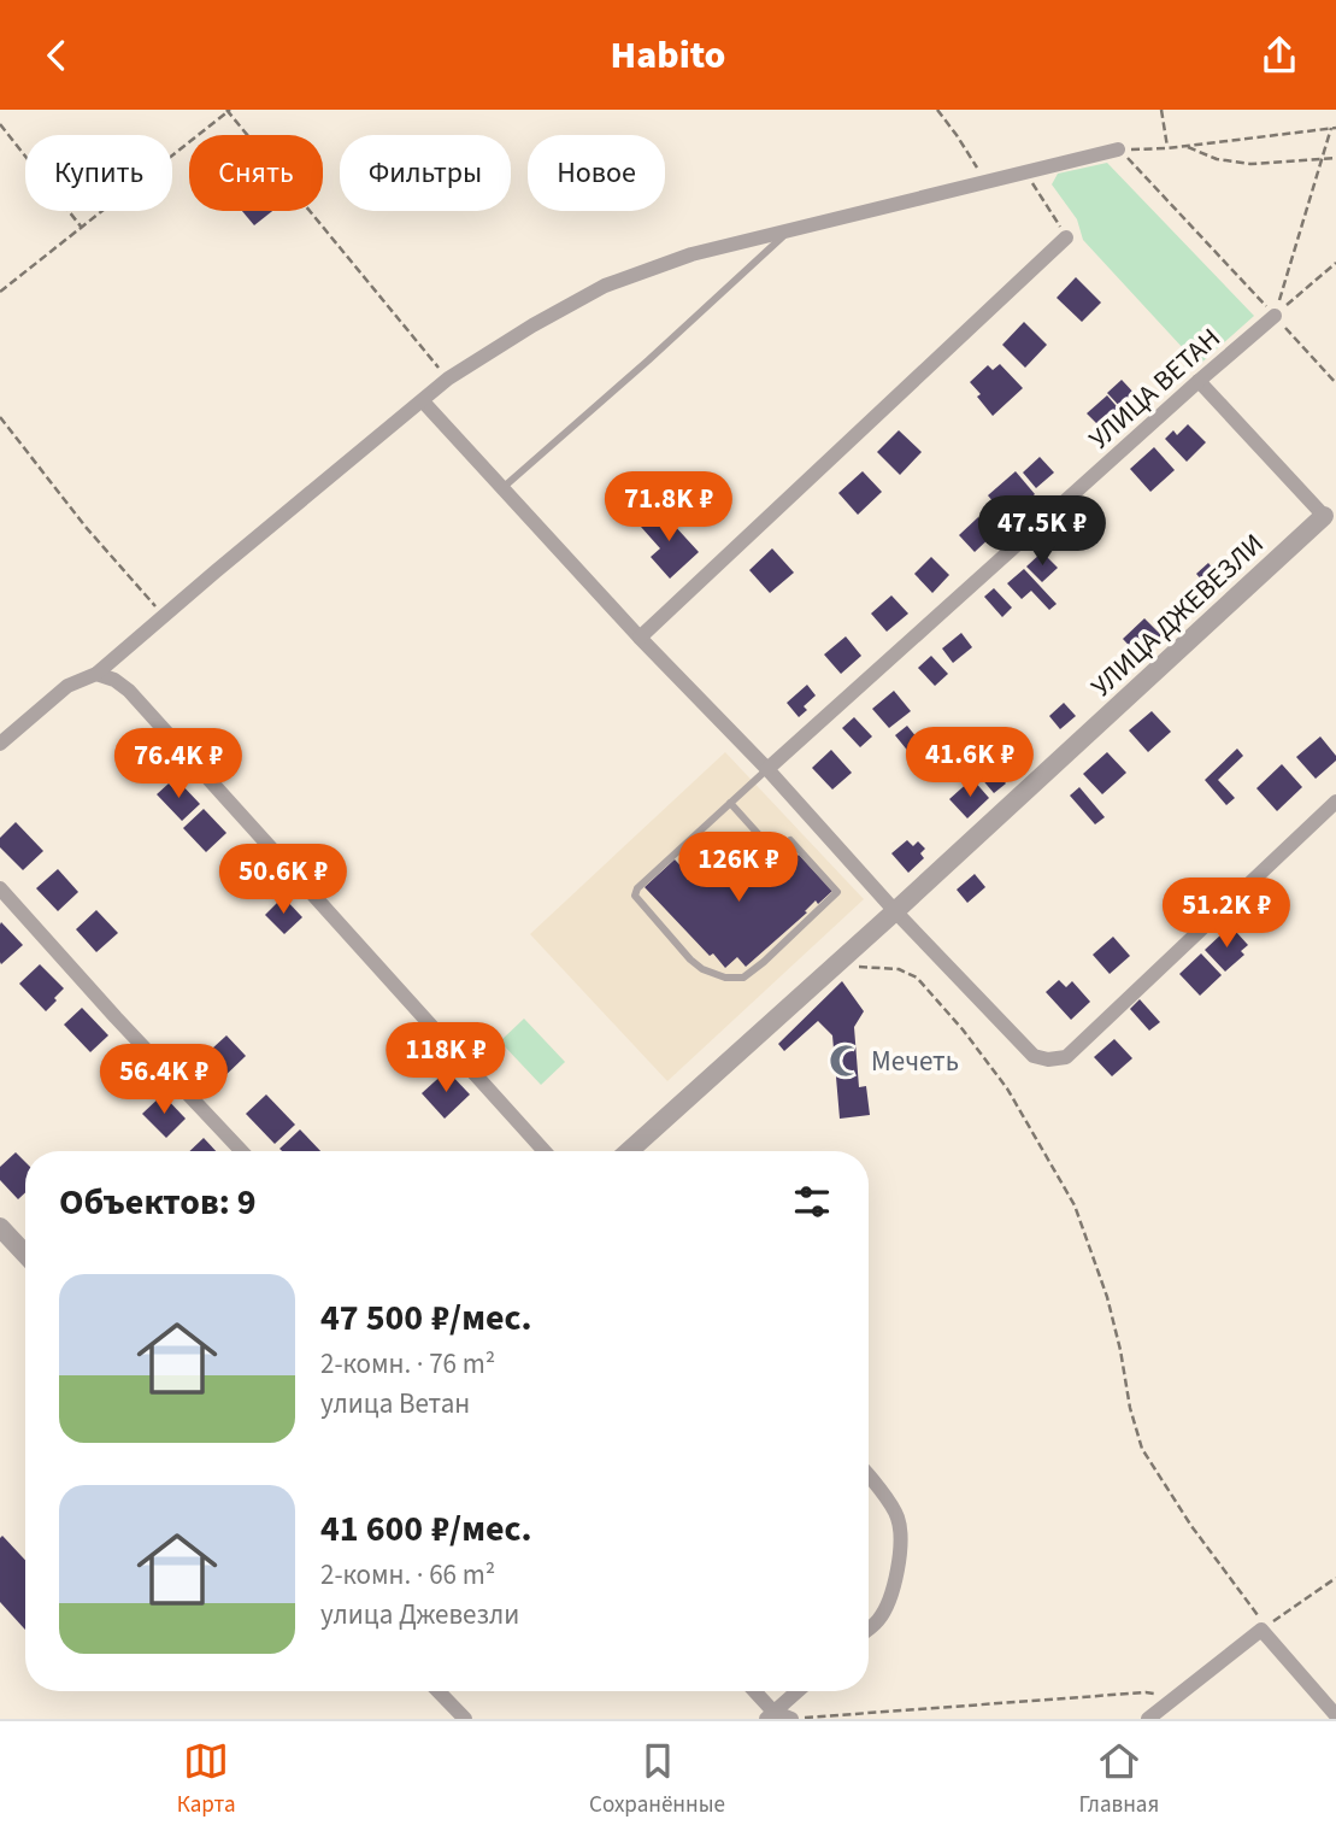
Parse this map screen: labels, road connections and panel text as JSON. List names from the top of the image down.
{
  "streets": {
    "street": ["УЛИЦА ВЕТАН", "УЛИЦА ДЖЕВЕЗЛИ"]
  },
  "places": {
    "mosque": ["Мечеть"]
  },
  "page": {
    "header": "Habito",
    "chip": [
      "Купить",
      "Снять",
      "Фильтры",
      "Новое"
    ],
    "price": [
      "71.8K ₽",
      "47.5K ₽",
      "41.6K ₽",
      "76.4K ₽",
      "126K ₽",
      "50.6K ₽",
      "51.2K ₽",
      "118K ₽",
      "56.4K ₽"
    ],
    "heading": "Объектов: 9",
    "list": [
      {
        "name": "47 500 ₽/мес.",
        "note": "2-комн. · 76 m² · улица Ветан"
      },
      {
        "name": "41 600 ₽/мес.",
        "note": "2-комн. · 66 m² · улица Джевезли"
      }
    ],
    "tabs": ["Карта", "Сохранённые", "Главная"]
  }
}
